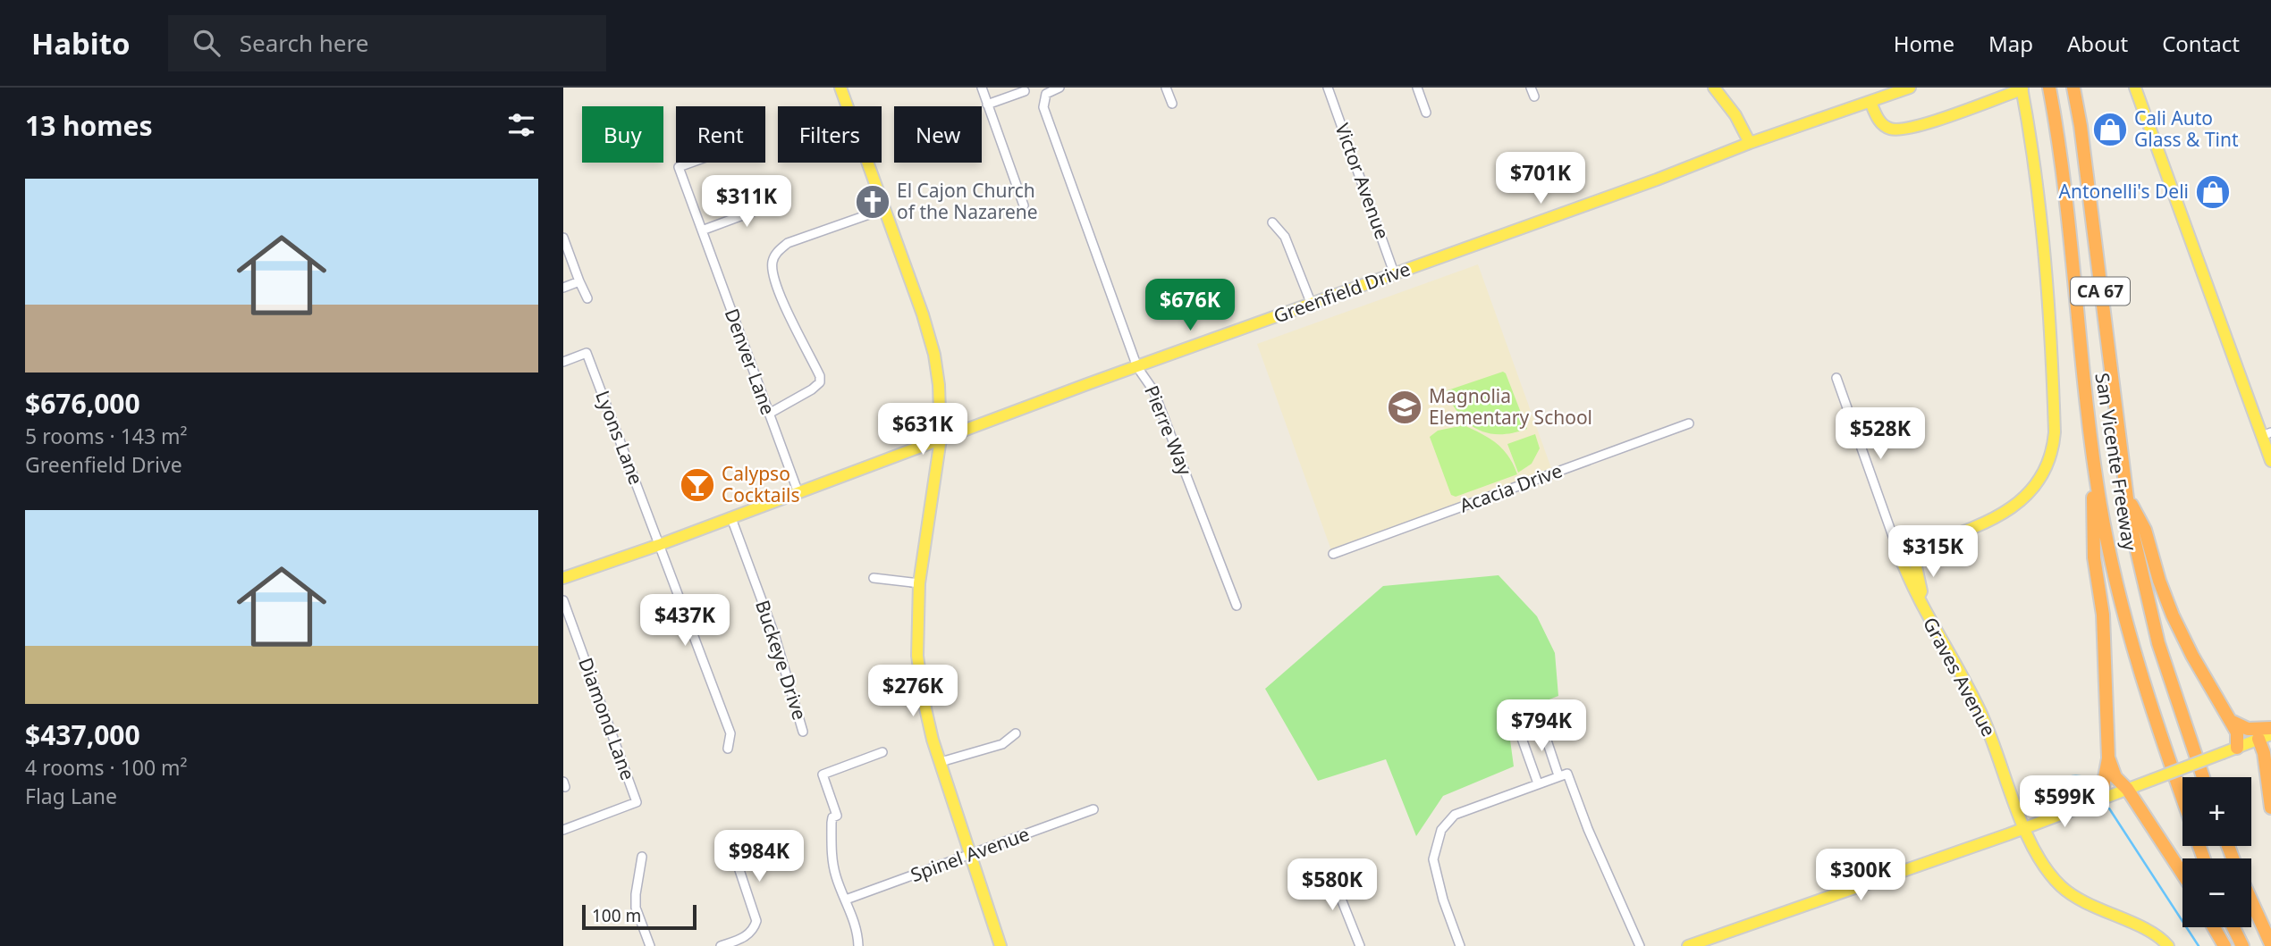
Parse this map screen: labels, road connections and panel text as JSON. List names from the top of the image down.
{
  "streets": {
    "highway": ["CA 67", "San Vicente Freeway"],
    "main road": ["Greenfield Drive", "Graves Avenue"],
    "street": [
      "Victor Avenue",
      "Denver Lane",
      "Pierre Way",
      "Lyons Lane",
      "Acacia Drive",
      "Buckeye Drive",
      "Diamond Lane",
      "Spinel Avenue"
    ]
  },
  "crossings": [
    ["Victor Avenue", "Greenfield Drive"],
    ["Greenfield Drive", "Denver Lane"],
    ["Greenfield Drive", "Pierre Way"],
    ["Greenfield Drive", "Lyons Lane"],
    ["Greenfield Drive", "Buckeye Drive"]
  ],
  "places": {
    "shop": ["Cali Auto Glass & Tint", "Antonelli's Deli"],
    "church": ["El Cajon Church of the Nazarene"],
    "school or university": ["Magnolia Elementary School"],
    "bar": ["Calypso Cocktails"]
  },
  "scale_bar": "100 m",
  "page": {
    "header": "Habito",
    "search": "Search here",
    "nav": [
      "Home",
      "Map",
      "About",
      "Contact"
    ],
    "heading": "13 homes",
    "chip": [
      "Buy",
      "Rent",
      "Filters",
      "New"
    ],
    "price": [
      "$701K",
      "$311K",
      "$676K",
      "$631K",
      "$528K",
      "$315K",
      "$437K",
      "$276K",
      "$794K",
      "$599K",
      "$984K",
      "$300K",
      "$580K"
    ],
    "list": [
      {
        "name": "$676,000",
        "note": "5 rooms · 143 m² · Greenfield Drive"
      },
      {
        "name": "$437,000",
        "note": "4 rooms · 100 m² · Flag Lane"
      }
    ],
    "map_buttons": ["+", "−"],
    "scale": "100 m"
  }
}
